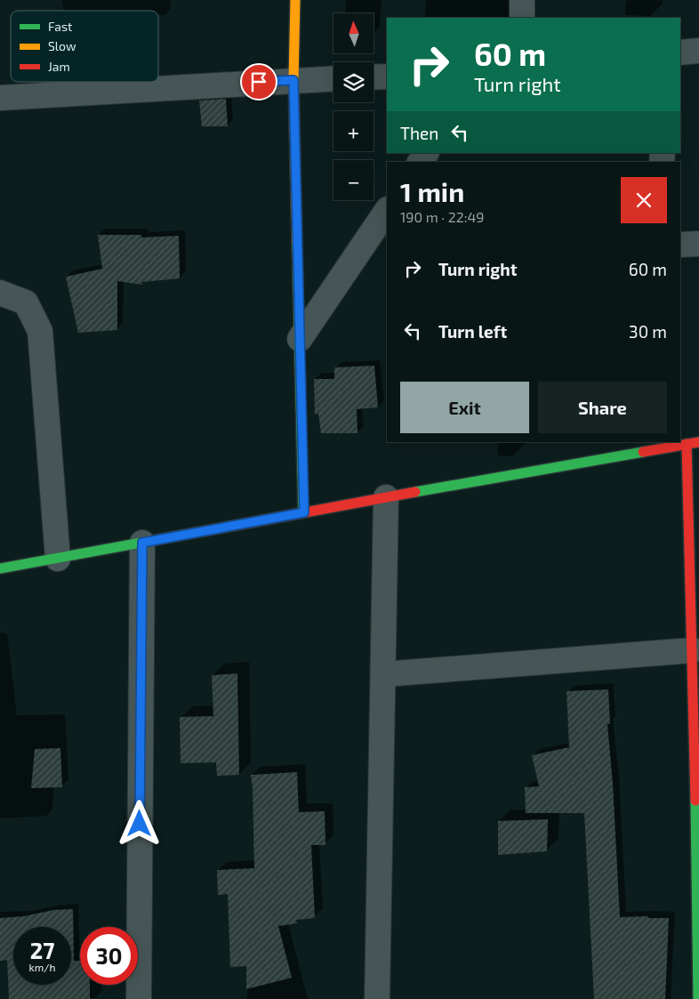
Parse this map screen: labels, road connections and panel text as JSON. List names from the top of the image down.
{
  "legend": ["Fast", "Slow", "Jam"],
  "north": "top",
  "page": {
    "map_buttons": ["+", "−"],
    "turn": ["60 m", "Turn right"],
    "then": "Then",
    "heading": ["1 min", "190 m · 22:49"],
    "list": [
      {
        "name": "Turn right",
        "value": "60 m"
      },
      {
        "name": "Turn left",
        "value": "30 m"
      }
    ],
    "buttons": ["Exit", "Share"],
    "speed": "27 km/h",
    "limit": "30"
  }
}
